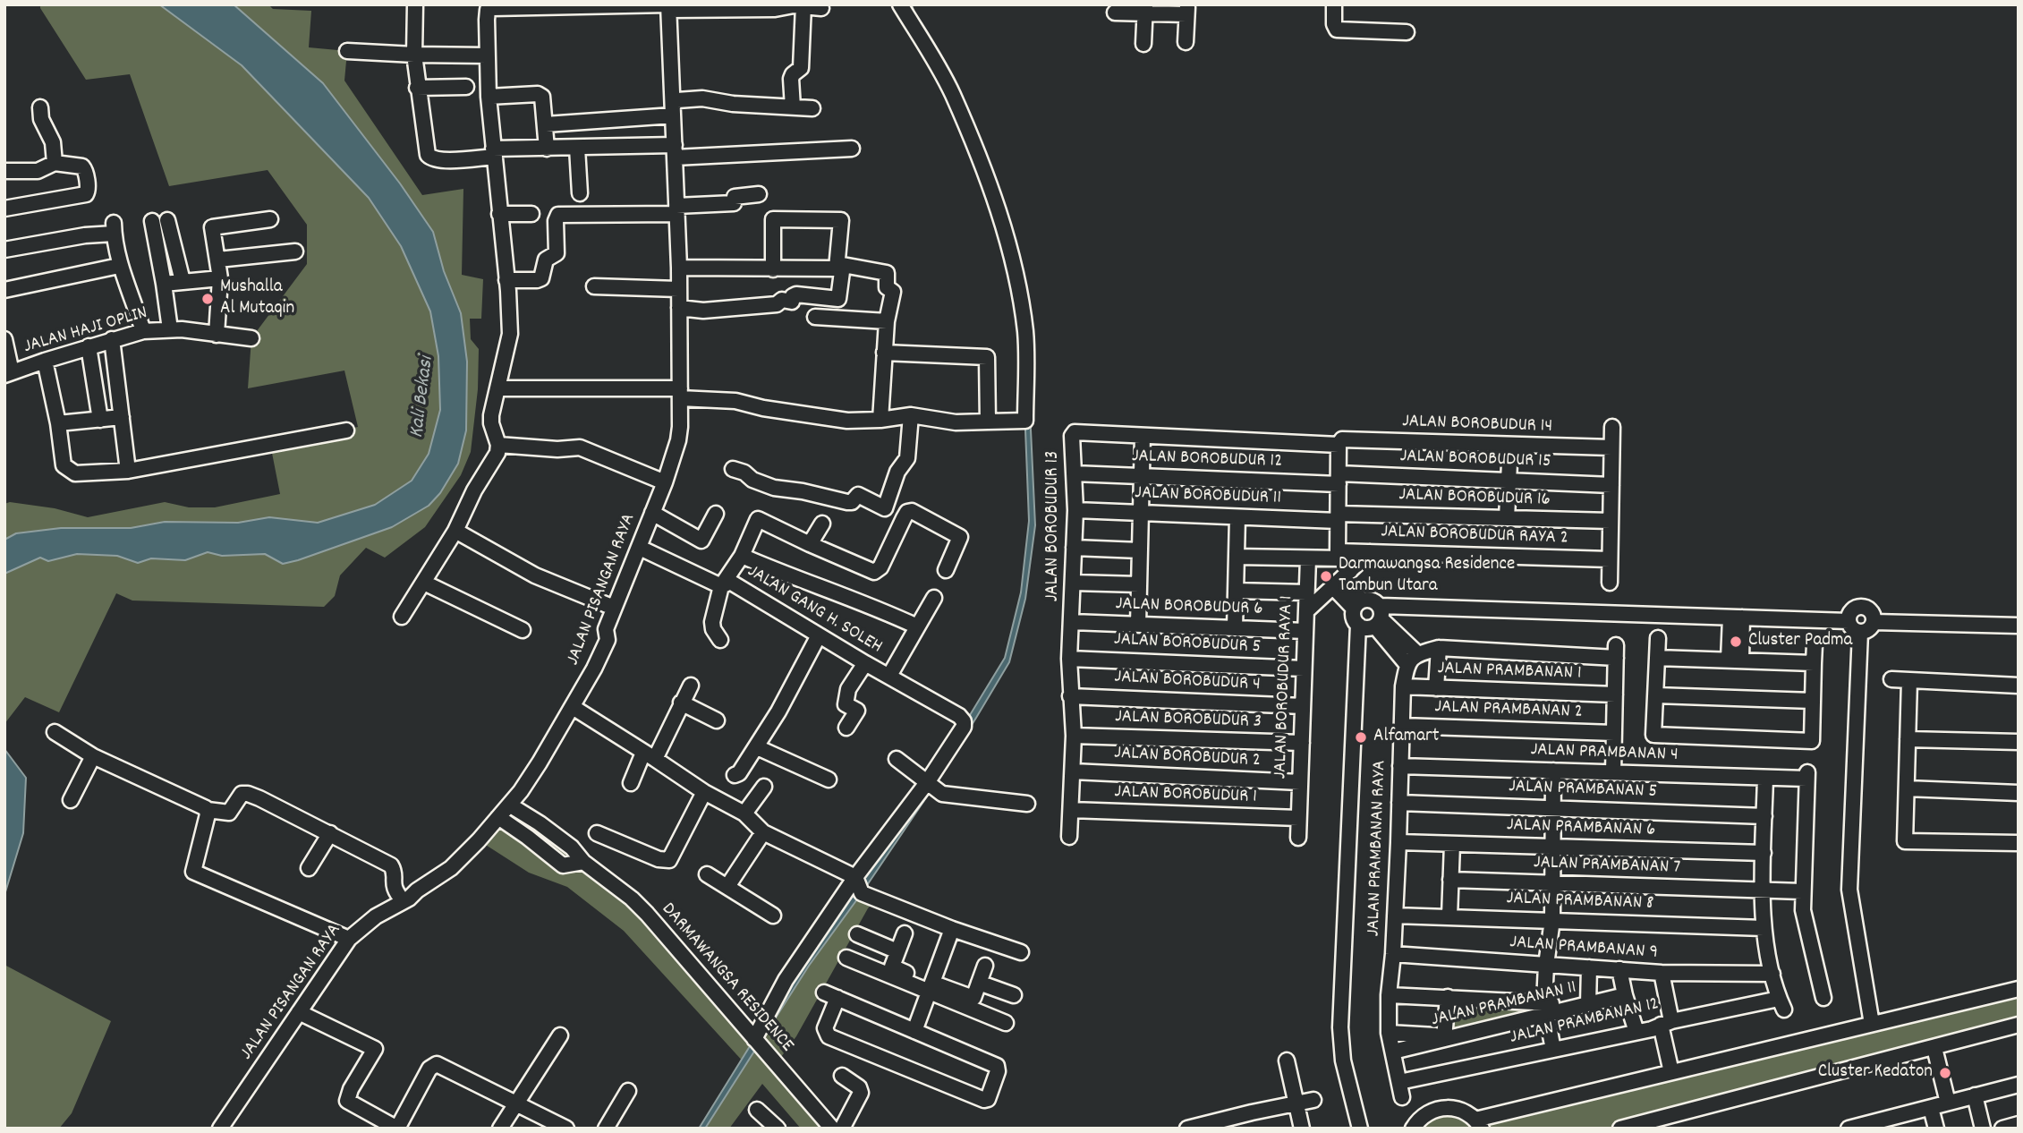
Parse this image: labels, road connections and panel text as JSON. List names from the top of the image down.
{
  "streets": {
    "street": [
      "JALAN HAJI OPLIN",
      "JALAN BOROBUDUR 14",
      "JALAN BOROBUDUR 12",
      "JALAN BOROBUDUR 15",
      "JALAN BOROBUDUR 11",
      "JALAN BOROBUDUR 16",
      "JALAN BOROBUDUR 13",
      "JALAN BOROBUDUR RAYA 2",
      "JALAN PISANGAN RAYA",
      "JALAN BOROBUDUR 6",
      "JALAN GANG H. SOLEH",
      "JALAN BOROBUDUR 5",
      "JALAN PRAMBANAN 1",
      "JALAN BOROBUDUR 4",
      "JALAN BOROBUDUR RAYA 1",
      "JALAN PRAMBANAN 2",
      "JALAN BOROBUDUR 3",
      "JALAN PRAMBANAN 4",
      "JALAN BOROBUDUR 2",
      "JALAN PRAMBANAN 5",
      "JALAN BOROBUDUR 1",
      "JALAN PRAMBANAN 6",
      "JALAN PRAMBANAN RAYA",
      "JALAN PRAMBANAN 7",
      "JALAN PRAMBANAN 8",
      "JALAN PRAMBANAN 9",
      "DARMAWANGSA RESIDENCE",
      "JALAN PRAMBANAN 11",
      "JALAN PRAMBANAN 12"
    ]
  },
  "crossings": [
    ["JALAN BOROBUDUR 14", "JALAN BOROBUDUR 13"],
    ["JALAN BOROBUDUR 12", "JALAN BOROBUDUR 15"],
    ["JALAN BOROBUDUR 12", "JALAN BOROBUDUR 13"],
    ["JALAN BOROBUDUR 11", "JALAN BOROBUDUR 16"],
    ["JALAN BOROBUDUR 11", "JALAN BOROBUDUR 13"],
    ["JALAN BOROBUDUR 13", "JALAN BOROBUDUR 6"],
    ["JALAN BOROBUDUR 13", "JALAN BOROBUDUR 5"],
    ["JALAN BOROBUDUR 13", "JALAN BOROBUDUR 4"],
    ["JALAN BOROBUDUR 13", "JALAN BOROBUDUR 3"],
    ["JALAN BOROBUDUR 13", "JALAN BOROBUDUR 2"],
    ["JALAN BOROBUDUR 13", "JALAN BOROBUDUR 1"],
    ["JALAN BOROBUDUR RAYA 2", "JALAN BOROBUDUR RAYA 1"],
    ["JALAN PISANGAN RAYA", "JALAN GANG H. SOLEH"],
    ["JALAN PISANGAN RAYA", "DARMAWANGSA RESIDENCE"],
    ["JALAN BOROBUDUR 6", "JALAN BOROBUDUR RAYA 1"],
    ["JALAN BOROBUDUR 5", "JALAN BOROBUDUR RAYA 1"],
    ["JALAN PRAMBANAN 1", "JALAN PRAMBANAN RAYA"],
    ["JALAN BOROBUDUR 4", "JALAN BOROBUDUR RAYA 1"],
    ["JALAN BOROBUDUR RAYA 1", "JALAN BOROBUDUR 3"],
    ["JALAN BOROBUDUR RAYA 1", "JALAN BOROBUDUR 2"],
    ["JALAN BOROBUDUR RAYA 1", "JALAN BOROBUDUR 1"],
    ["JALAN PRAMBANAN 2", "JALAN PRAMBANAN RAYA"],
    ["JALAN PRAMBANAN 4", "JALAN PRAMBANAN RAYA"],
    ["JALAN PRAMBANAN 4", "JALAN PRAMBANAN 7"],
    ["JALAN PRAMBANAN 5", "JALAN PRAMBANAN RAYA"],
    ["JALAN PRAMBANAN 6", "JALAN PRAMBANAN RAYA"],
    ["JALAN PRAMBANAN RAYA", "JALAN PRAMBANAN 8"],
    ["JALAN PRAMBANAN RAYA", "JALAN PRAMBANAN 9"],
    ["JALAN PRAMBANAN RAYA", "JALAN PRAMBANAN 11"],
    ["JALAN PRAMBANAN RAYA", "JALAN PRAMBANAN 12"],
    ["JALAN PRAMBANAN 9", "JALAN PRAMBANAN 12"]
  ],
  "water": ["Kali Bekasi"],
  "places": [
    "Mushalla Al Mutaqin",
    "Darmawangsa Residence Tambun Utara",
    "Cluster Padma",
    "Alfamart",
    "Cluster Kedaton"
  ]
}
